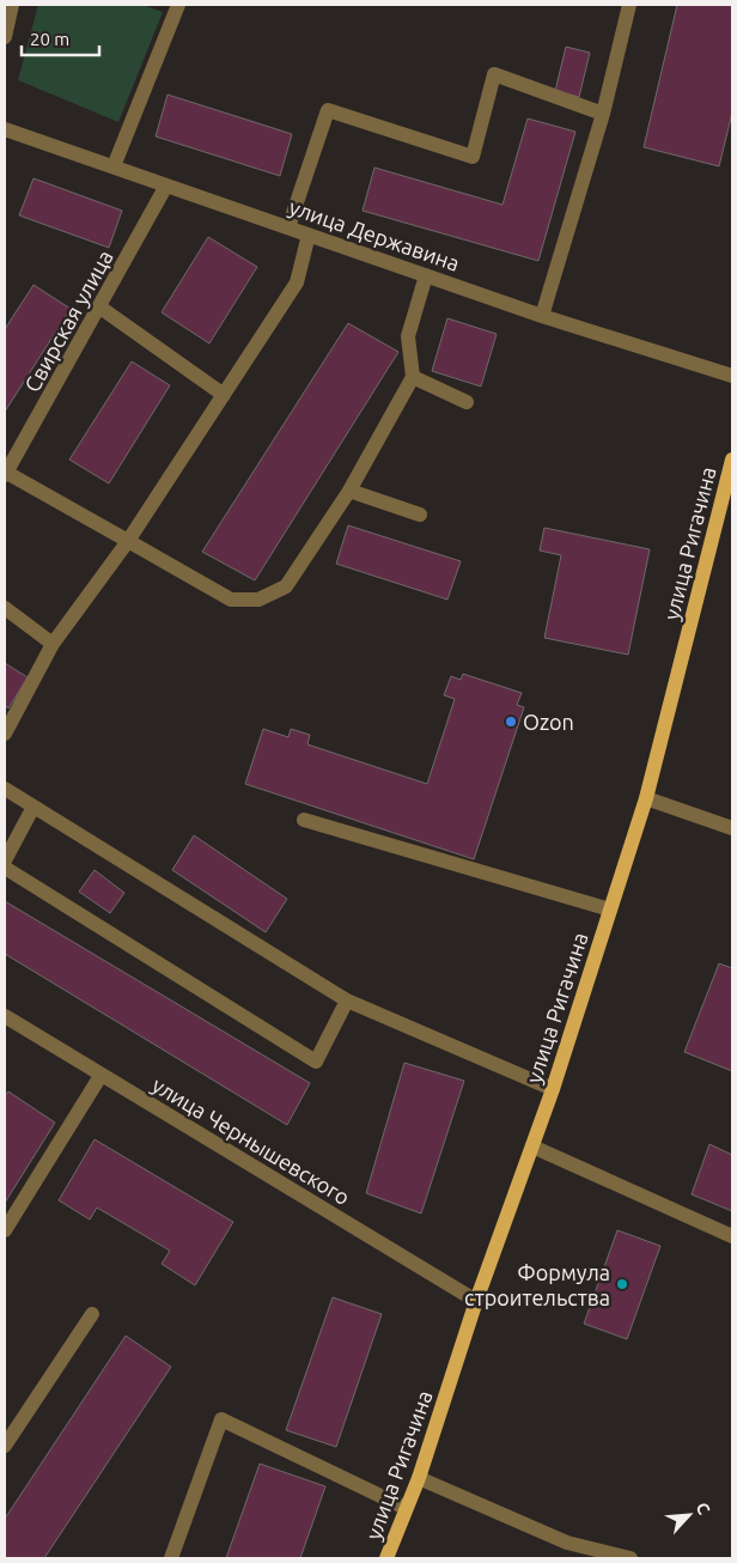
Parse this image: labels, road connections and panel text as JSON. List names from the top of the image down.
{
  "streets": {
    "main road": ["улица Ригачина"],
    "street": ["улица Державина", "Свирская улица", "улица Чернышевского"]
  },
  "crossings": [
    ["улица Державина", "Свирская улица"],
    ["улица Ригачина", "улица Чернышевского"]
  ],
  "places": ["Ozon", "Формула строительства"],
  "scale_bar": "20 m",
  "north": "top right"
}
